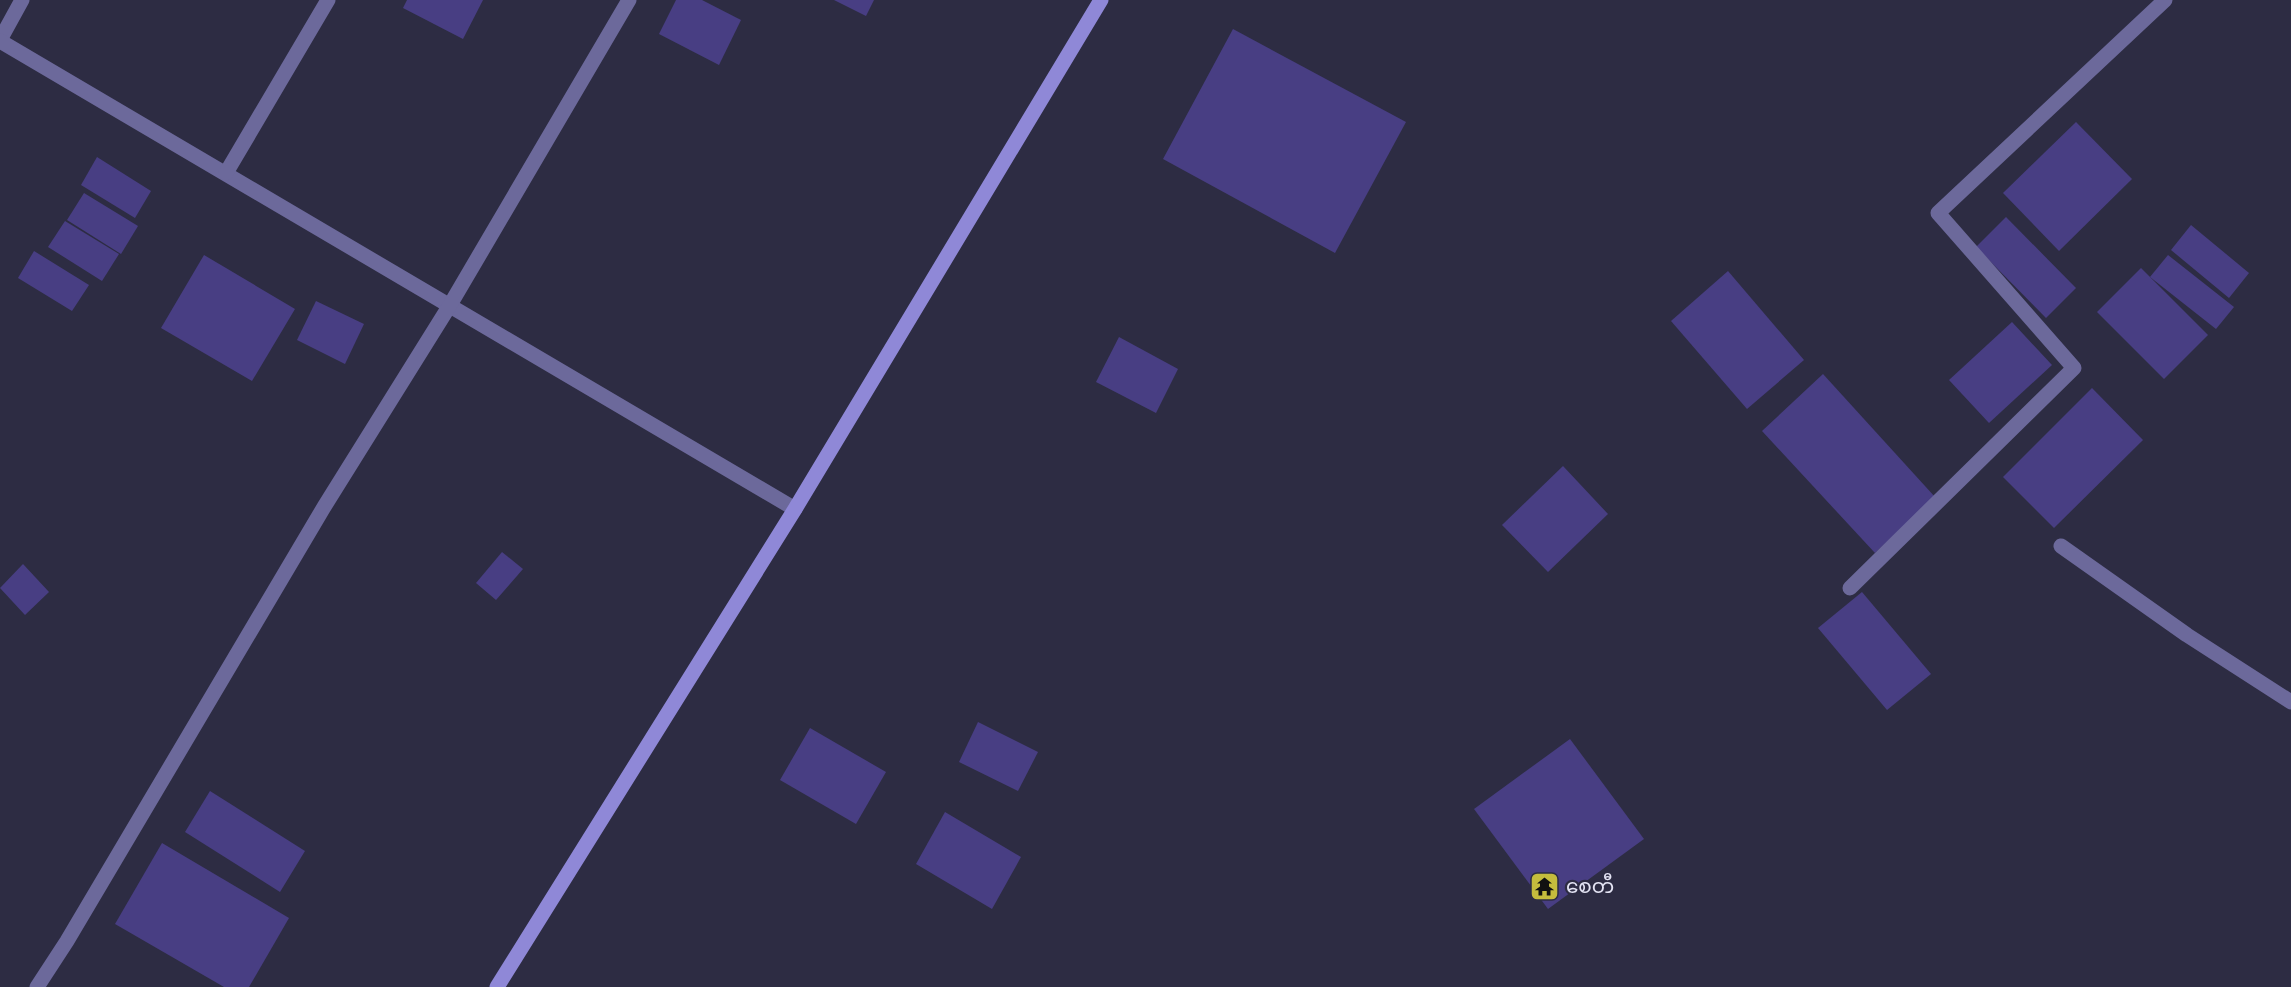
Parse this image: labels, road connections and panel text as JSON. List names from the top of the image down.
{
  "places": {
    "temple": ["စေတီ"]
  }
}
